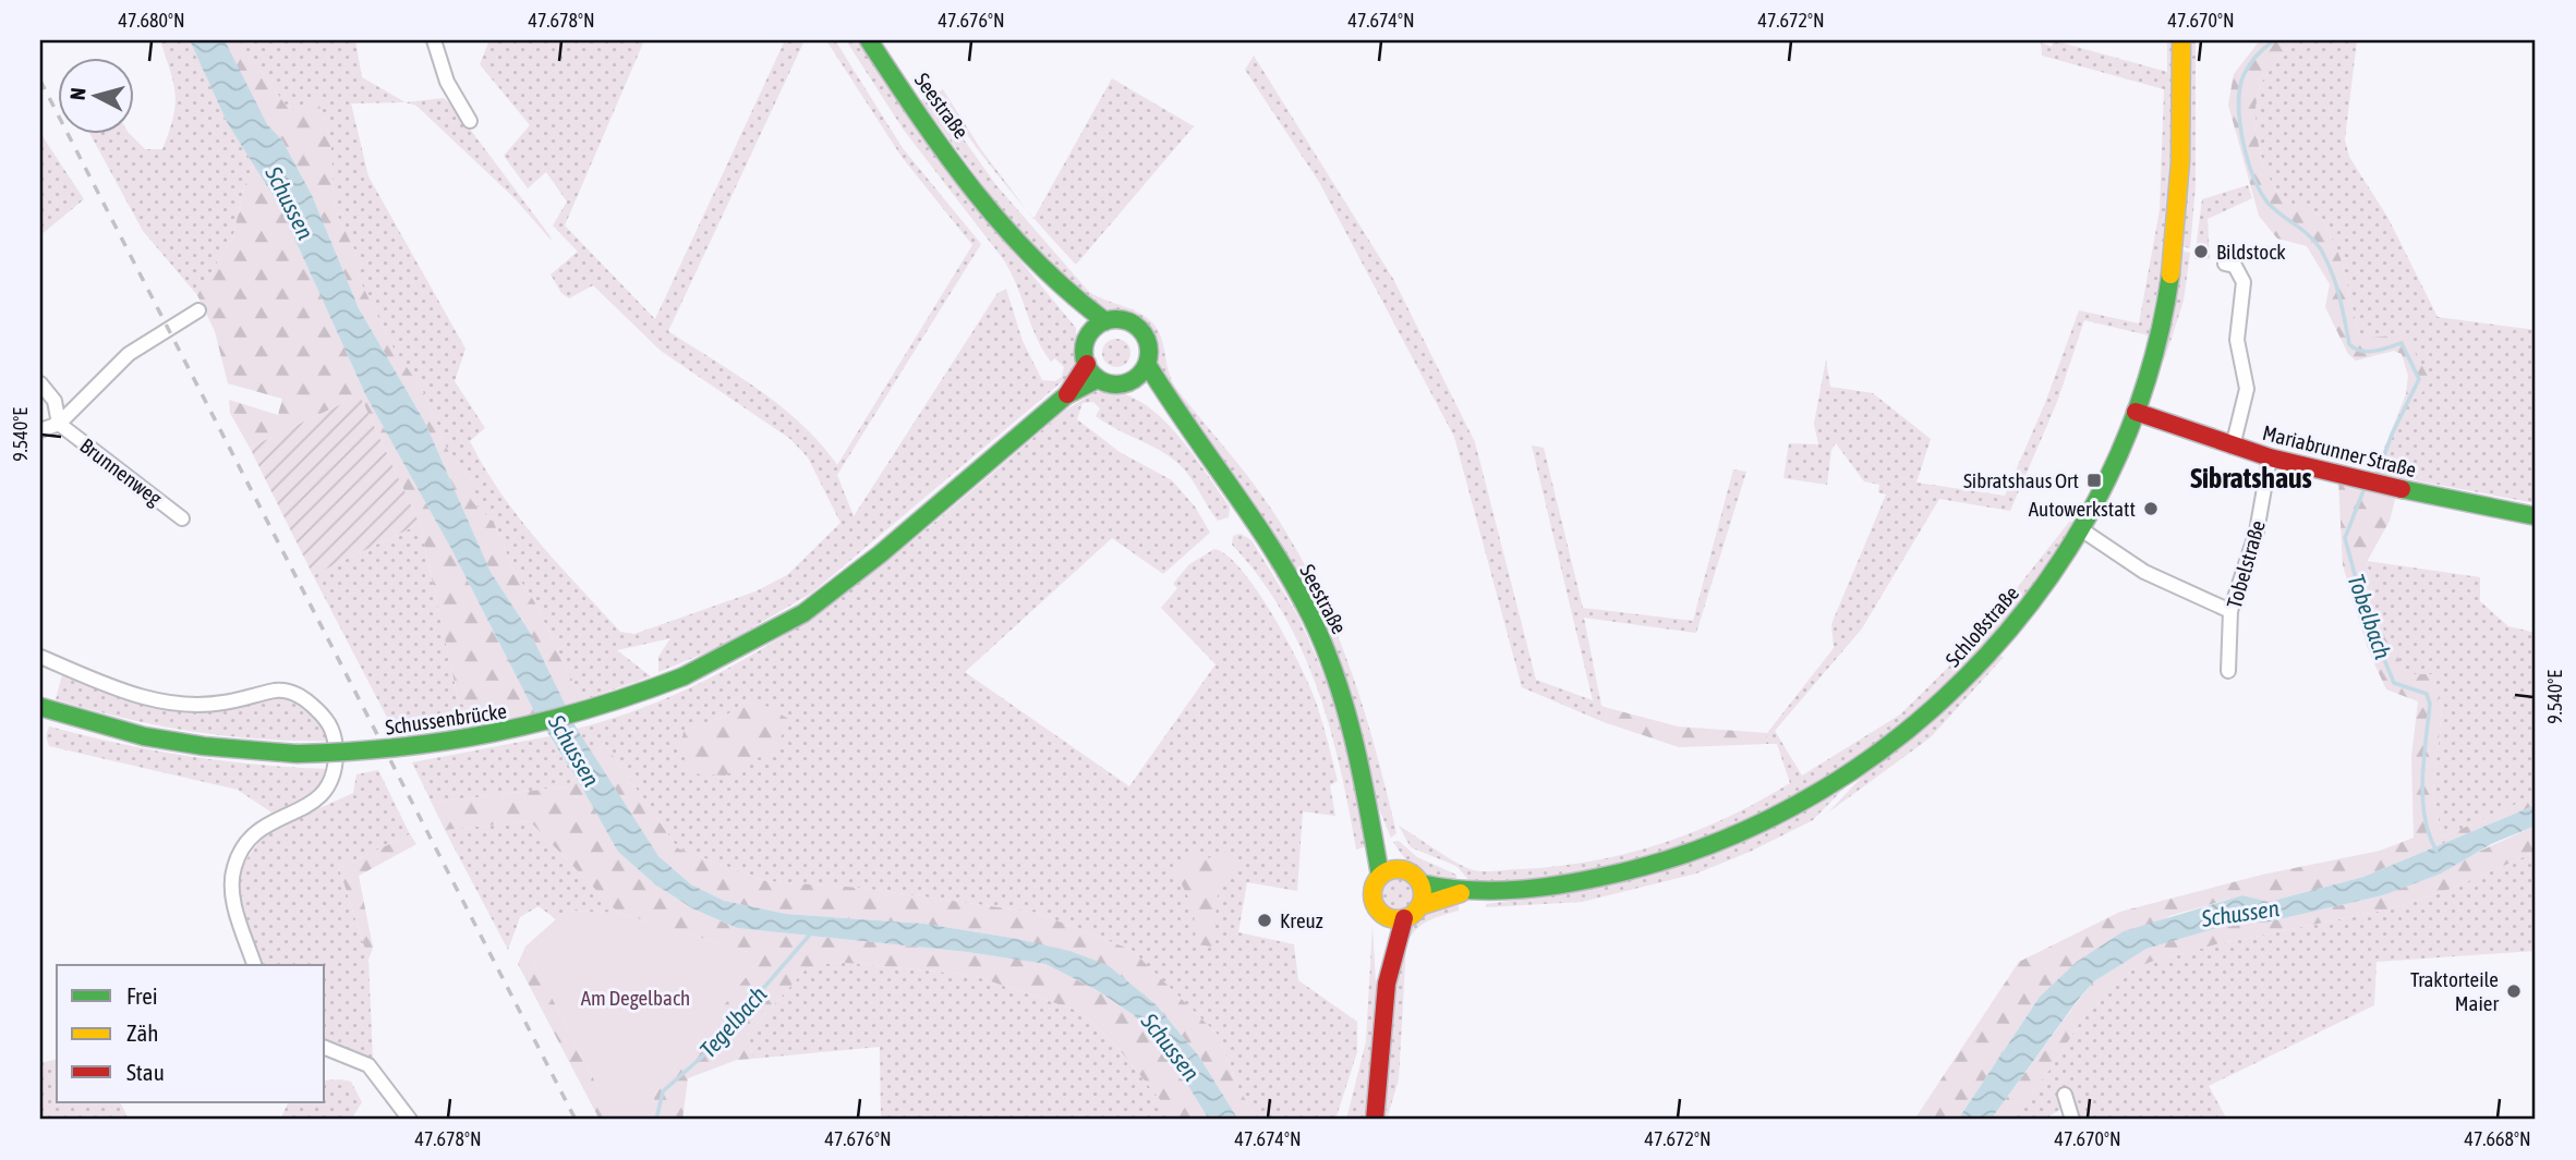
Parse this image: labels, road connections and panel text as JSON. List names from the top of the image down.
{
  "streets": {
    "main road": [
      "Seestraße",
      "Mariabrunner Straße",
      "Schloßstraße",
      "Schussenbrücke"
    ],
    "street": ["Brunnenweg", "Tobelstraße"]
  },
  "crossings": [
    ["Seestraße", "Schloßstraße"],
    ["Mariabrunner Straße", "Tobelstraße"],
    ["Mariabrunner Straße", "Schloßstraße"]
  ],
  "districts": ["Sibratshaus"],
  "water": ["Schussen", "Tobelbach", "Tegelbach"],
  "parks": ["Am Degelbach"],
  "places": {
    "other": [
      "Bildstock",
      "Autowerkstatt",
      "Kreuz",
      "Traktorteile Maier"
    ],
    "transit": ["Sibratshaus Ort"]
  },
  "legend": ["Frei", "Zäh", "Stau"],
  "north": "left",
  "coordinates": [
    "47.680°N",
    "47.678°N",
    "47.676°N",
    "47.674°N",
    "47.672°N",
    "47.670°N",
    "9.540°E",
    "47.668°N"
  ]
}
